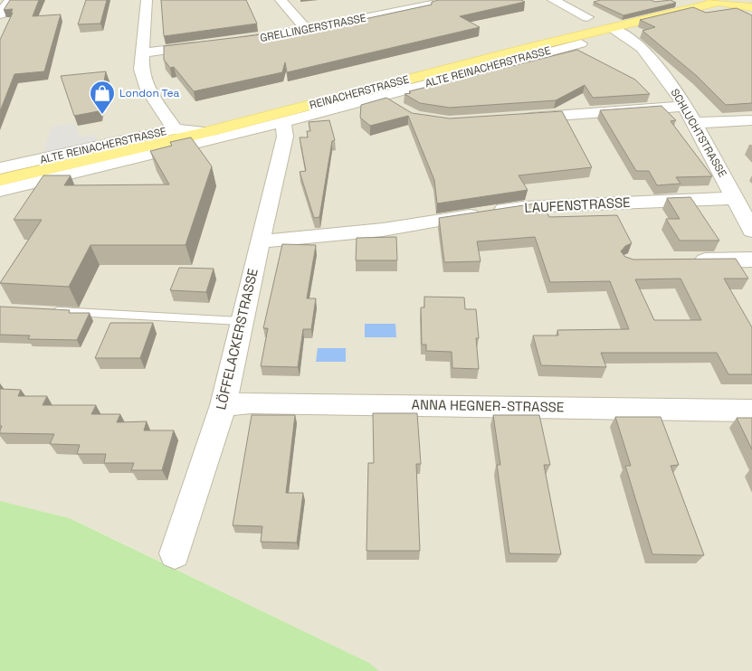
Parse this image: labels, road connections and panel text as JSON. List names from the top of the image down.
{
  "streets": {
    "main road": ["REINACHERSTRASSE"],
    "street": [
      "GRELLINGERSTRASSE",
      "ALTE REINACHERSTRASSE",
      "SCHLUCHTSTRASSE",
      "LAUFENSTRASSE",
      "LÖFFELACKERSTRASSE",
      "ANNA HEGNER-STRASSE"
    ]
  },
  "crossings": [
    ["ALTE REINACHERSTRASSE", "REINACHERSTRASSE"],
    ["ALTE REINACHERSTRASSE", "LÖFFELACKERSTRASSE"],
    ["REINACHERSTRASSE", "SCHLUCHTSTRASSE"],
    ["SCHLUCHTSTRASSE", "LAUFENSTRASSE"],
    ["LAUFENSTRASSE", "LÖFFELACKERSTRASSE"],
    ["LÖFFELACKERSTRASSE", "ANNA HEGNER-STRASSE"]
  ],
  "places": {
    "shop": ["London Tea"]
  }
}
